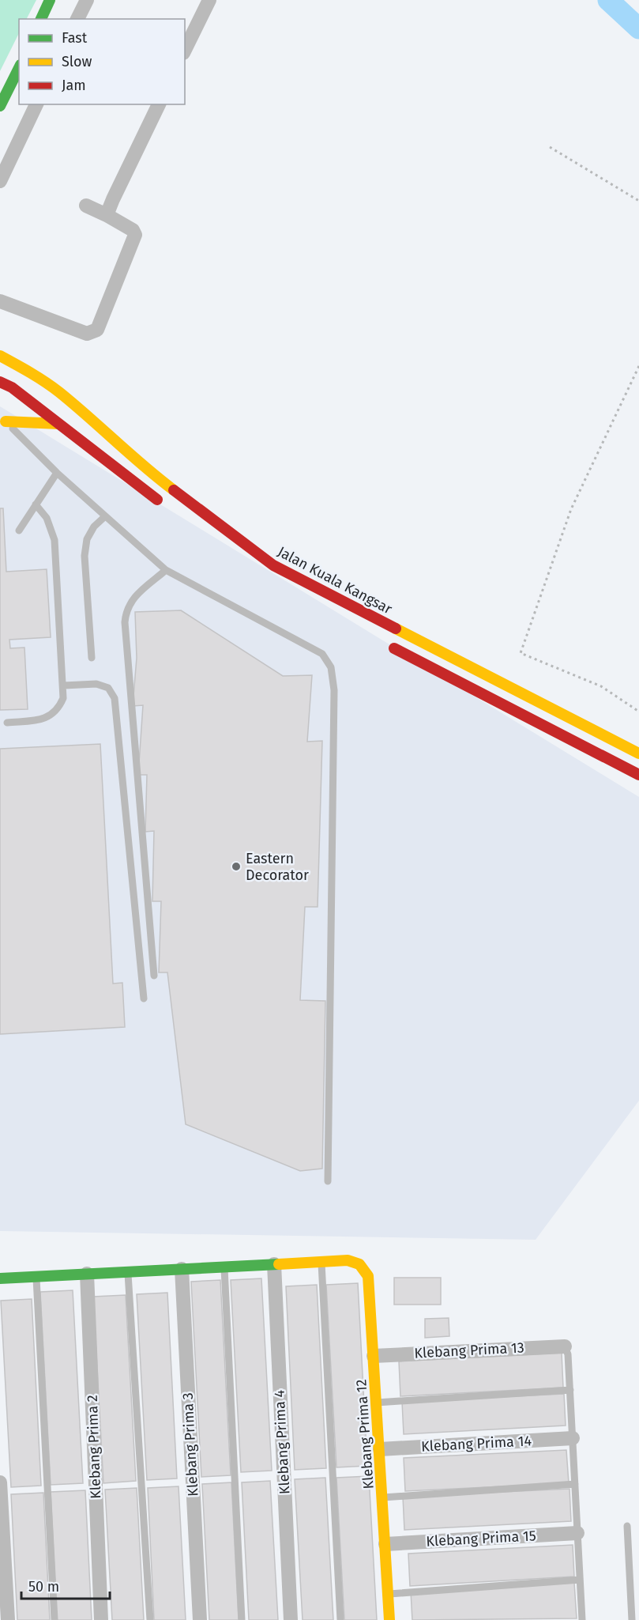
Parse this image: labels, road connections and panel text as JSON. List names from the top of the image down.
{
  "streets": {
    "main road": ["Jalan Kuala Kangsar", "Klebang Prima 12"],
    "street": [
      "Klebang Prima 13",
      "Klebang Prima 4",
      "Klebang Prima 14",
      "Klebang Prima 3",
      "Klebang Prima 2",
      "Klebang Prima 15"
    ]
  },
  "crossings": [
    ["Klebang Prima 13", "Klebang Prima 12"],
    ["Klebang Prima 12", "Klebang Prima 14"],
    ["Klebang Prima 12", "Klebang Prima 15"]
  ],
  "places": ["Eastern Decorator"],
  "legend": ["Fast", "Slow", "Jam"],
  "scale_bar": "50 m"
}
